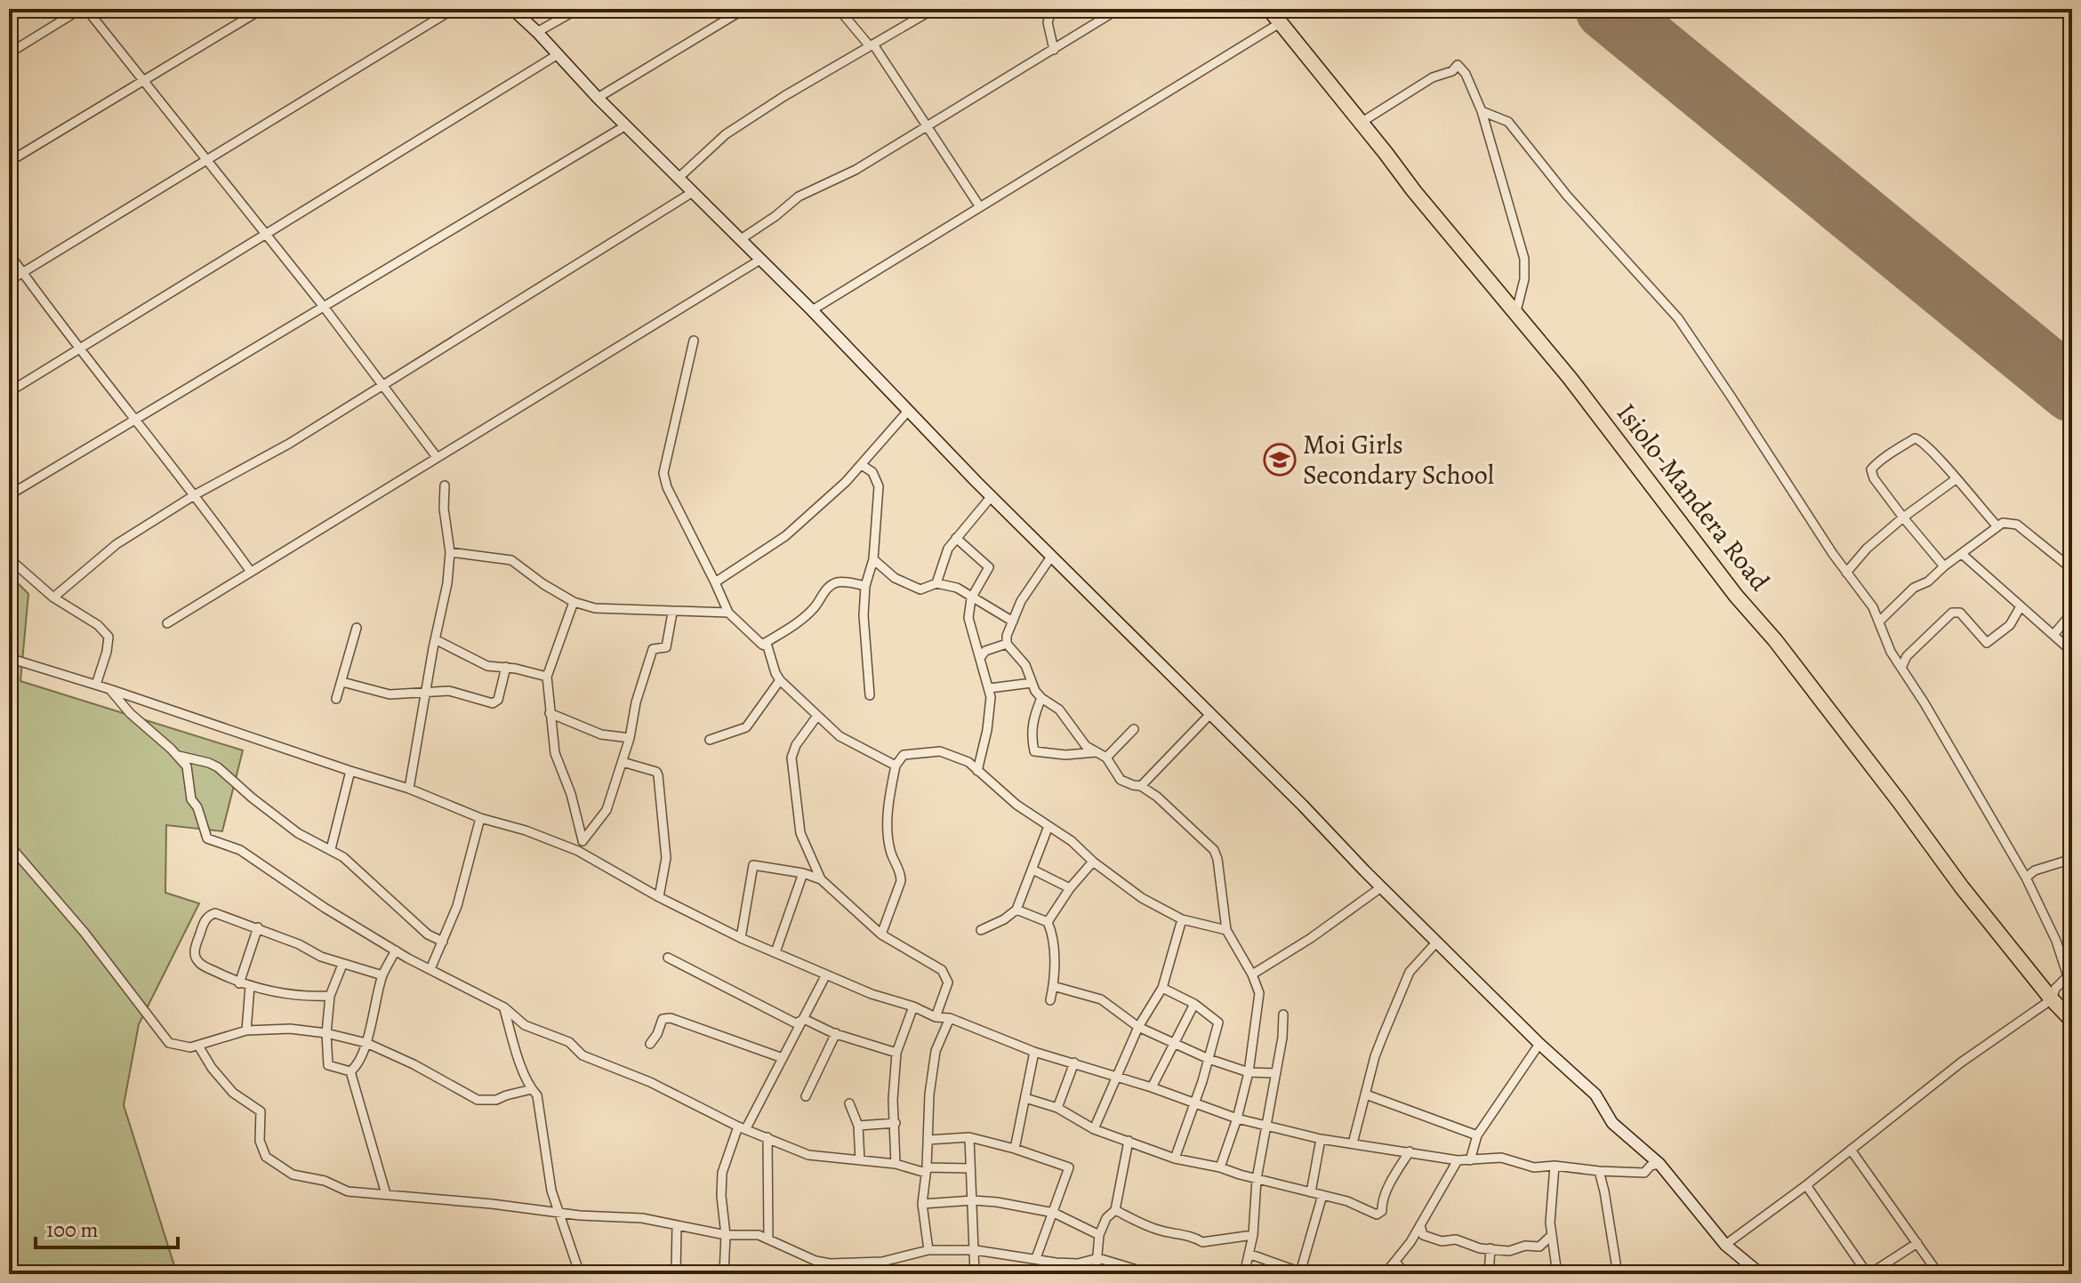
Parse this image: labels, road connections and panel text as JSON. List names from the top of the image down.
{
  "streets": {
    "highway": ["Isiolo-Mandera Road"]
  },
  "places": {
    "school or university": ["Moi Girls Secondary School"]
  },
  "scale_bar": "100 m"
}
